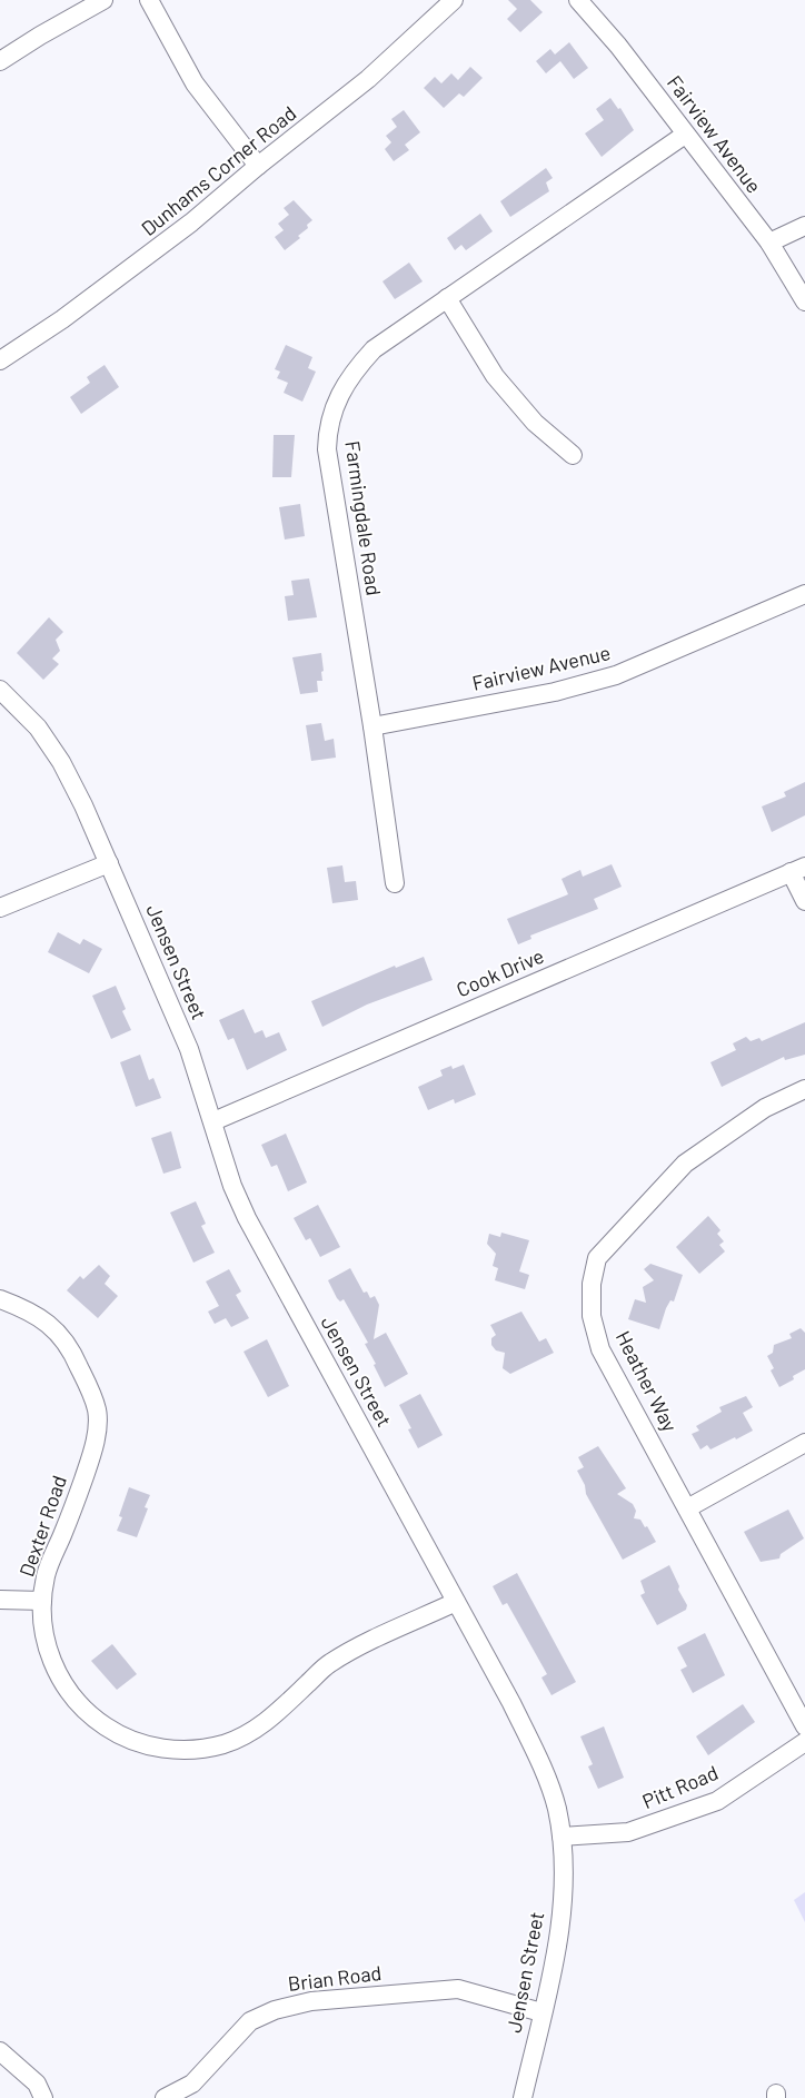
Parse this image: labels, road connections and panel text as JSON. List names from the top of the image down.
{
  "streets": {
    "street": [
      "Fairview Avenue",
      "Dunhams Corner Road",
      "Farmingdale Road",
      "Jensen Street",
      "Cook Drive",
      "Heather Way",
      "Dexter Road",
      "Pitt Road",
      "Brian Road"
    ]
  },
  "crossings": [
    ["Fairview Avenue", "Farmingdale Road"],
    ["Jensen Street", "Cook Drive"],
    ["Jensen Street", "Dexter Road"],
    ["Jensen Street", "Pitt Road"],
    ["Jensen Street", "Brian Road"]
  ]
}
